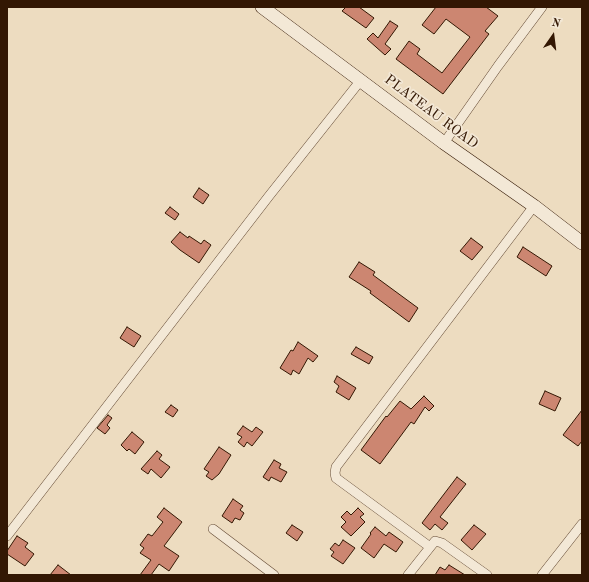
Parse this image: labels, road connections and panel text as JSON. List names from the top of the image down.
{
  "streets": {
    "street": ["PLATEAU ROAD"]
  },
  "north": "top"
}
